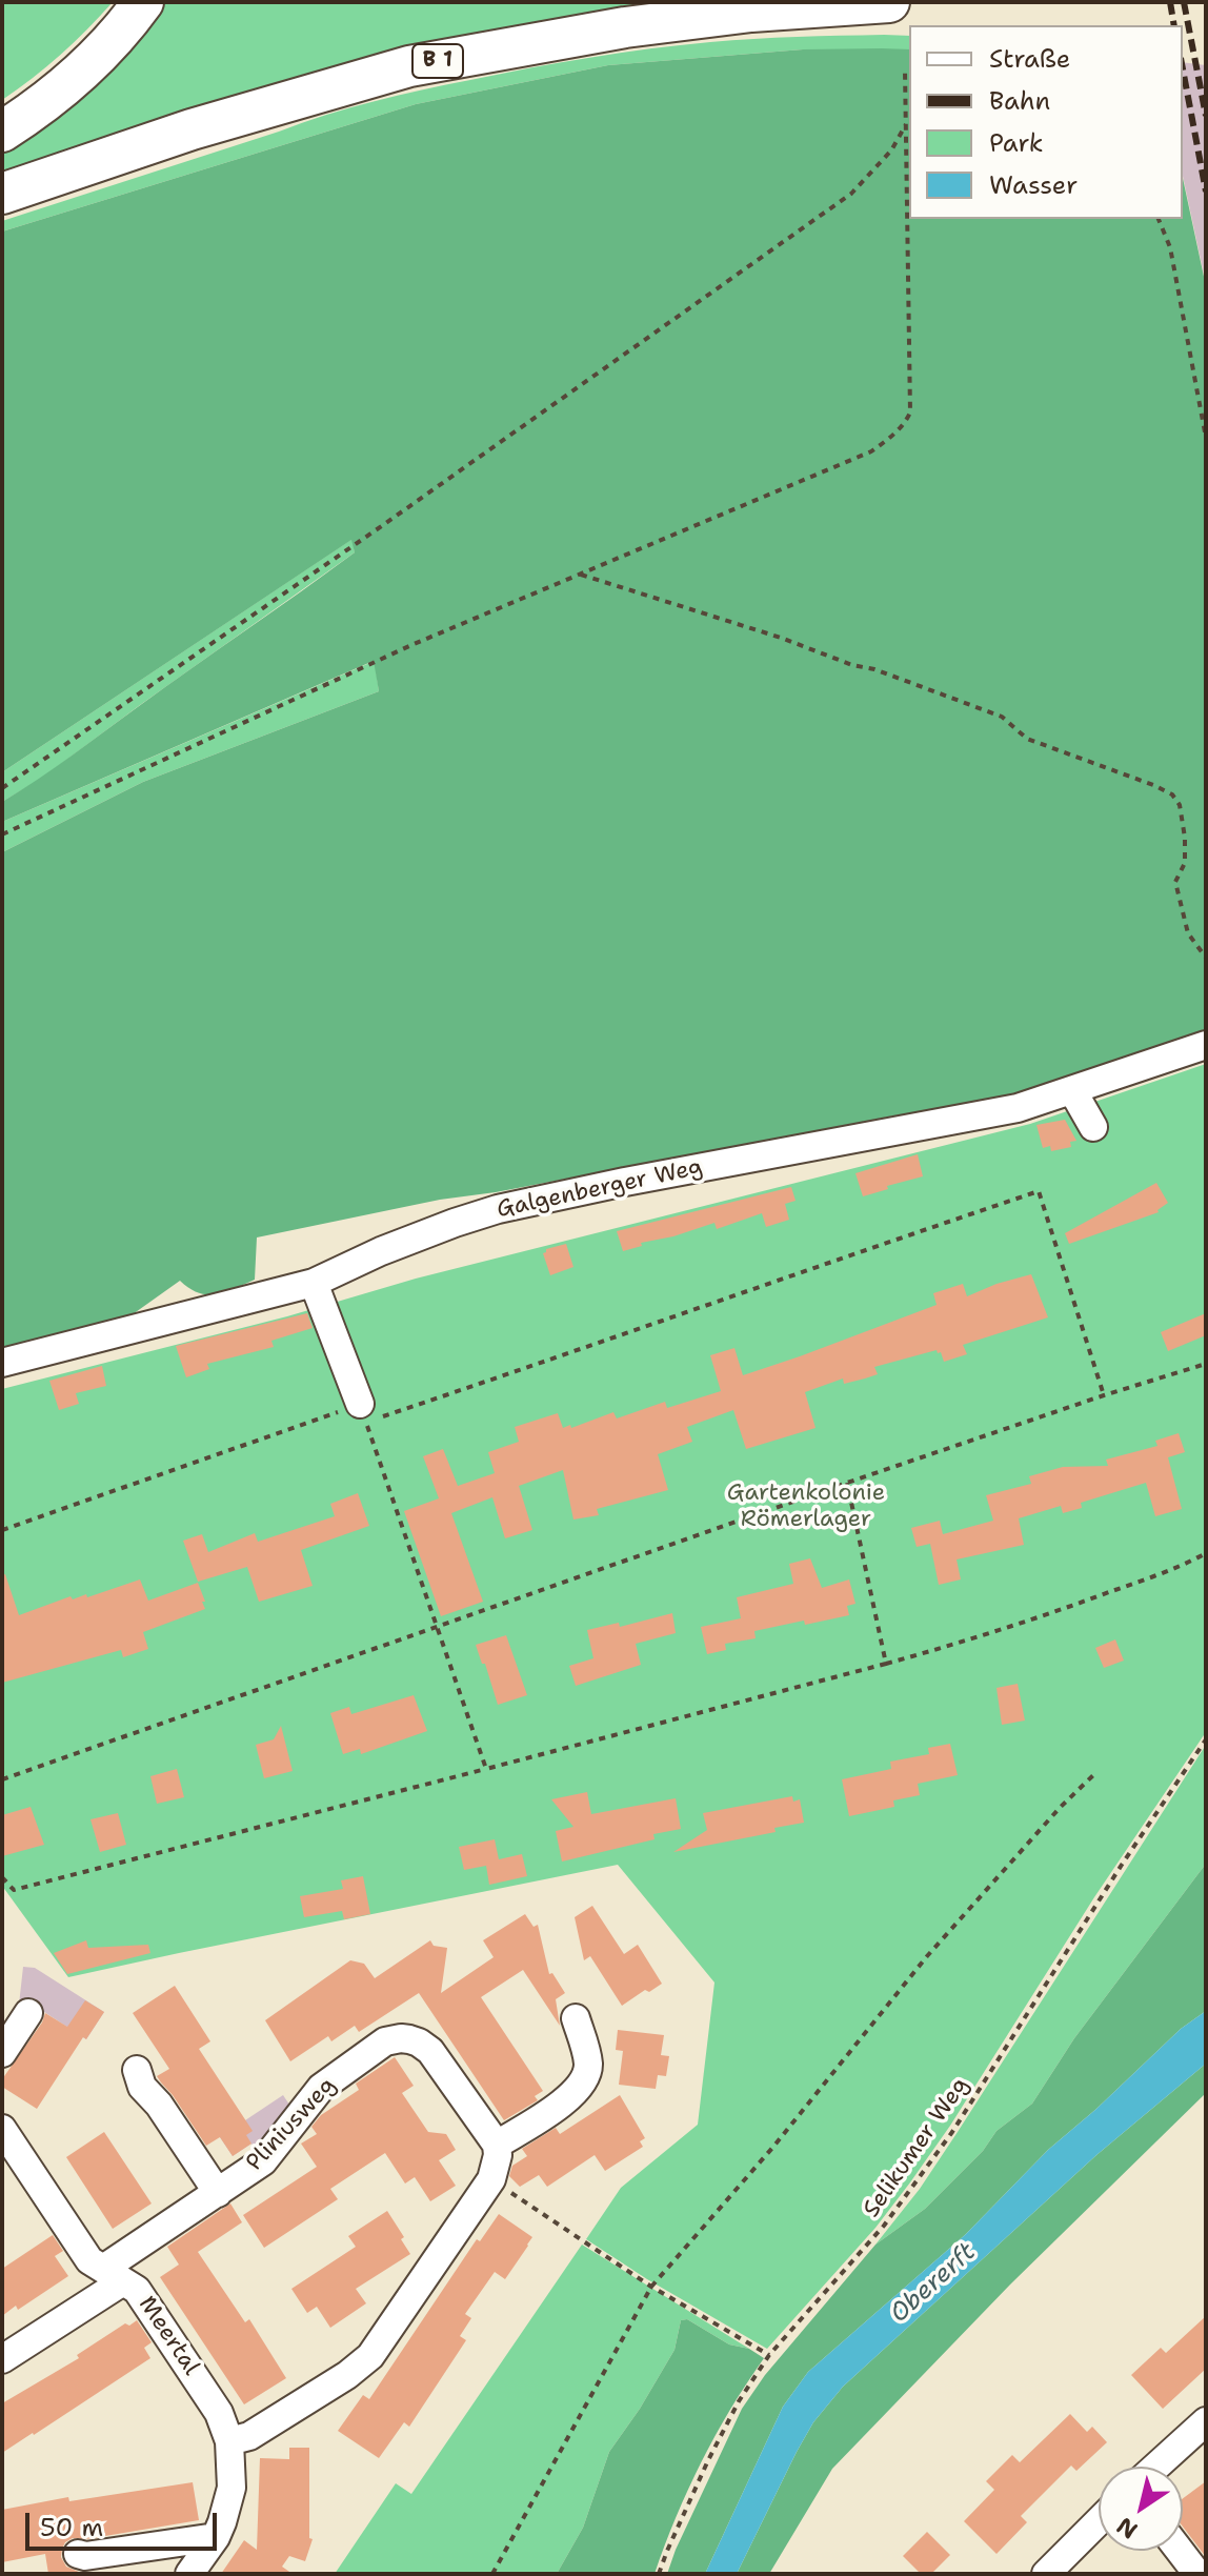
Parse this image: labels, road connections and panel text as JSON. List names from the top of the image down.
{
  "streets": {
    "highway": ["B 1"],
    "street": ["Galgenberger Weg", "Pliniusweg", "Meertal"],
    "path": ["Selikumer Weg"]
  },
  "crossings": [
    ["Pliniusweg", "Meertal"]
  ],
  "water": ["Obererft"],
  "parks": ["Gartenkolonie Römerlager"],
  "legend": [
    "Straße",
    "Bahn",
    "Park",
    "Wasser"
  ],
  "scale_bar": "50 m",
  "north": "bottom left"
}
